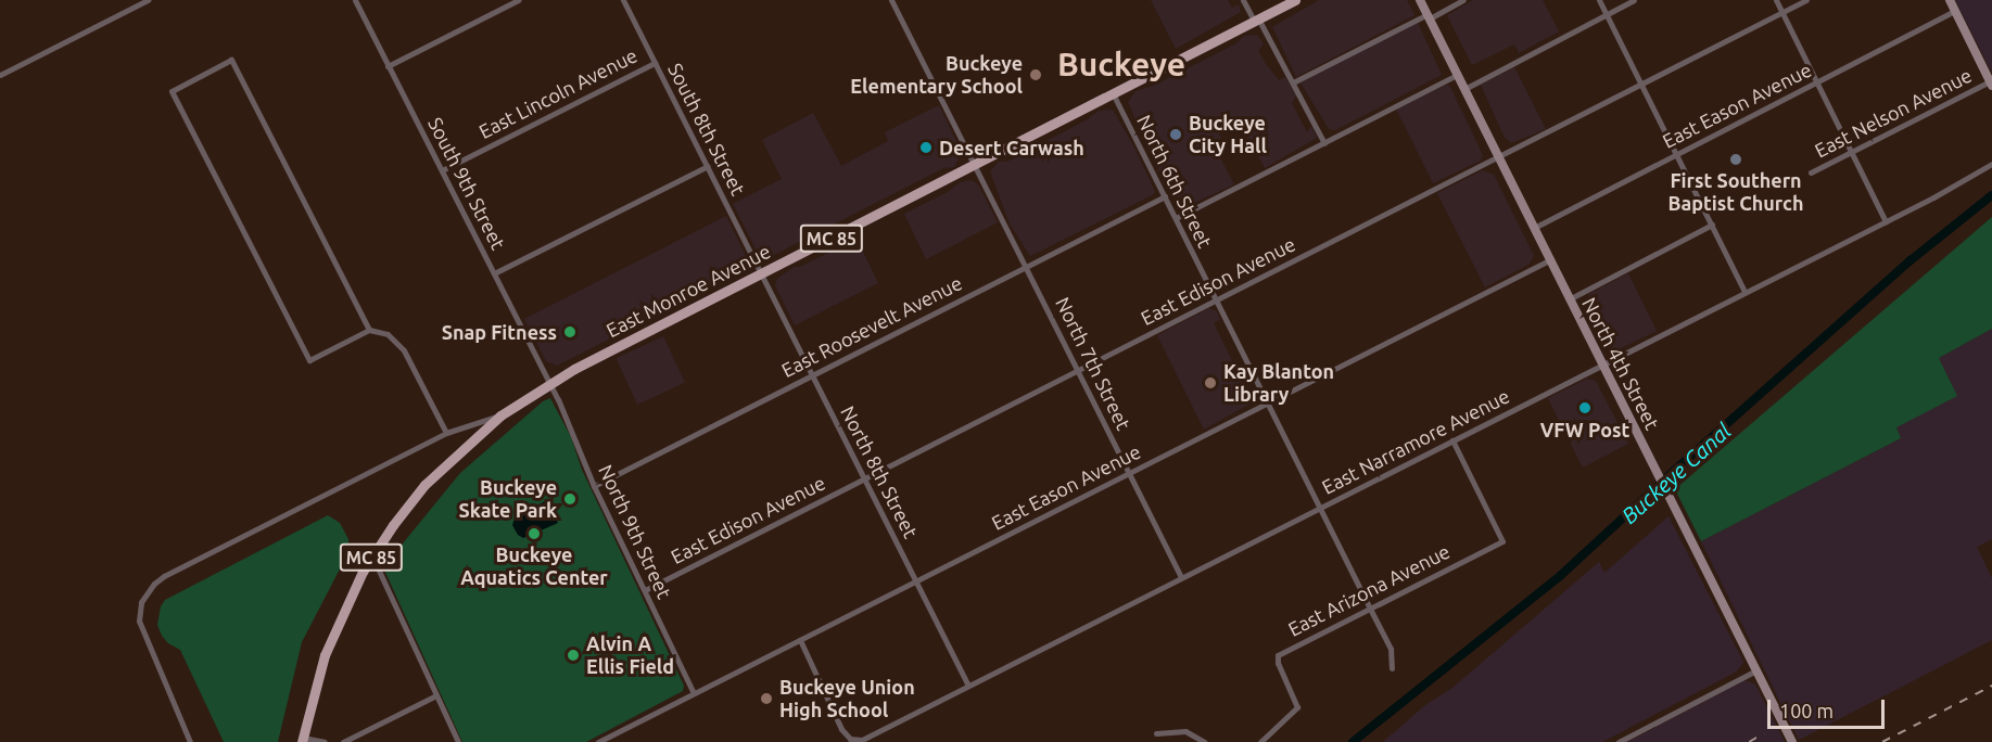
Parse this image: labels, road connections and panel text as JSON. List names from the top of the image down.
{
  "streets": {
    "main road": ["MC 85", "East Monroe Avenue"],
    "street": [
      "East Lincoln Avenue",
      "East Eason Avenue",
      "East Nelson Avenue",
      "South 8th Street",
      "North 6th Street",
      "South 9th Street",
      "East Edison Avenue",
      "East Roosevelt Avenue",
      "North 7th Street",
      "North 4th Street",
      "East Narramore Avenue",
      "North 8th Street",
      "North 9th Street",
      "East Arizona Avenue"
    ]
  },
  "crossings": [
    ["East Lincoln Avenue", "South 8th Street"],
    ["East Lincoln Avenue", "South 9th Street"],
    ["East Eason Avenue", "North 6th Street"],
    ["East Eason Avenue", "North 7th Street"],
    ["East Eason Avenue", "North 4th Street"],
    ["East Eason Avenue", "East Narramore Avenue"],
    ["East Eason Avenue", "North 8th Street"],
    ["East Eason Avenue", "North 9th Street"],
    ["South 8th Street", "East Monroe Avenue"],
    ["South 8th Street", "North 8th Street"],
    ["North 6th Street", "East Edison Avenue"],
    ["North 6th Street", "East Monroe Avenue"],
    ["North 6th Street", "East Roosevelt Avenue"],
    ["North 6th Street", "East Narramore Avenue"],
    ["North 6th Street", "East Arizona Avenue"],
    ["South 9th Street", "East Monroe Avenue"],
    ["South 9th Street", "North 9th Street"],
    ["MC 85", "East Monroe Avenue"],
    ["East Edison Avenue", "North 7th Street"],
    ["East Edison Avenue", "North 4th Street"],
    ["East Edison Avenue", "North 8th Street"],
    ["East Edison Avenue", "North 9th Street"],
    ["East Monroe Avenue", "North 7th Street"],
    ["East Monroe Avenue", "North 8th Street"],
    ["East Monroe Avenue", "North 9th Street"],
    ["East Roosevelt Avenue", "North 7th Street"],
    ["East Roosevelt Avenue", "North 8th Street"],
    ["East Roosevelt Avenue", "North 9th Street"],
    ["North 7th Street", "East Narramore Avenue"],
    ["North 4th Street", "East Narramore Avenue"],
    ["East Narramore Avenue", "North 8th Street"],
    ["East Narramore Avenue", "East Arizona Avenue"]
  ],
  "districts": ["Buckeye"],
  "water": ["Buckeye Canal"],
  "places": [
    "Buckeye Elementary School",
    "Buckeye City Hall",
    "Desert Carwash",
    "First Southern Baptist Church",
    "Snap Fitness",
    "Kay Blanton Library",
    "VFW Post",
    "Buckeye Skate Park",
    "Buckeye Aquatics Center",
    "Alvin A Ellis Field",
    "Buckeye Union High School"
  ],
  "scale_bar": "100 m"
}
